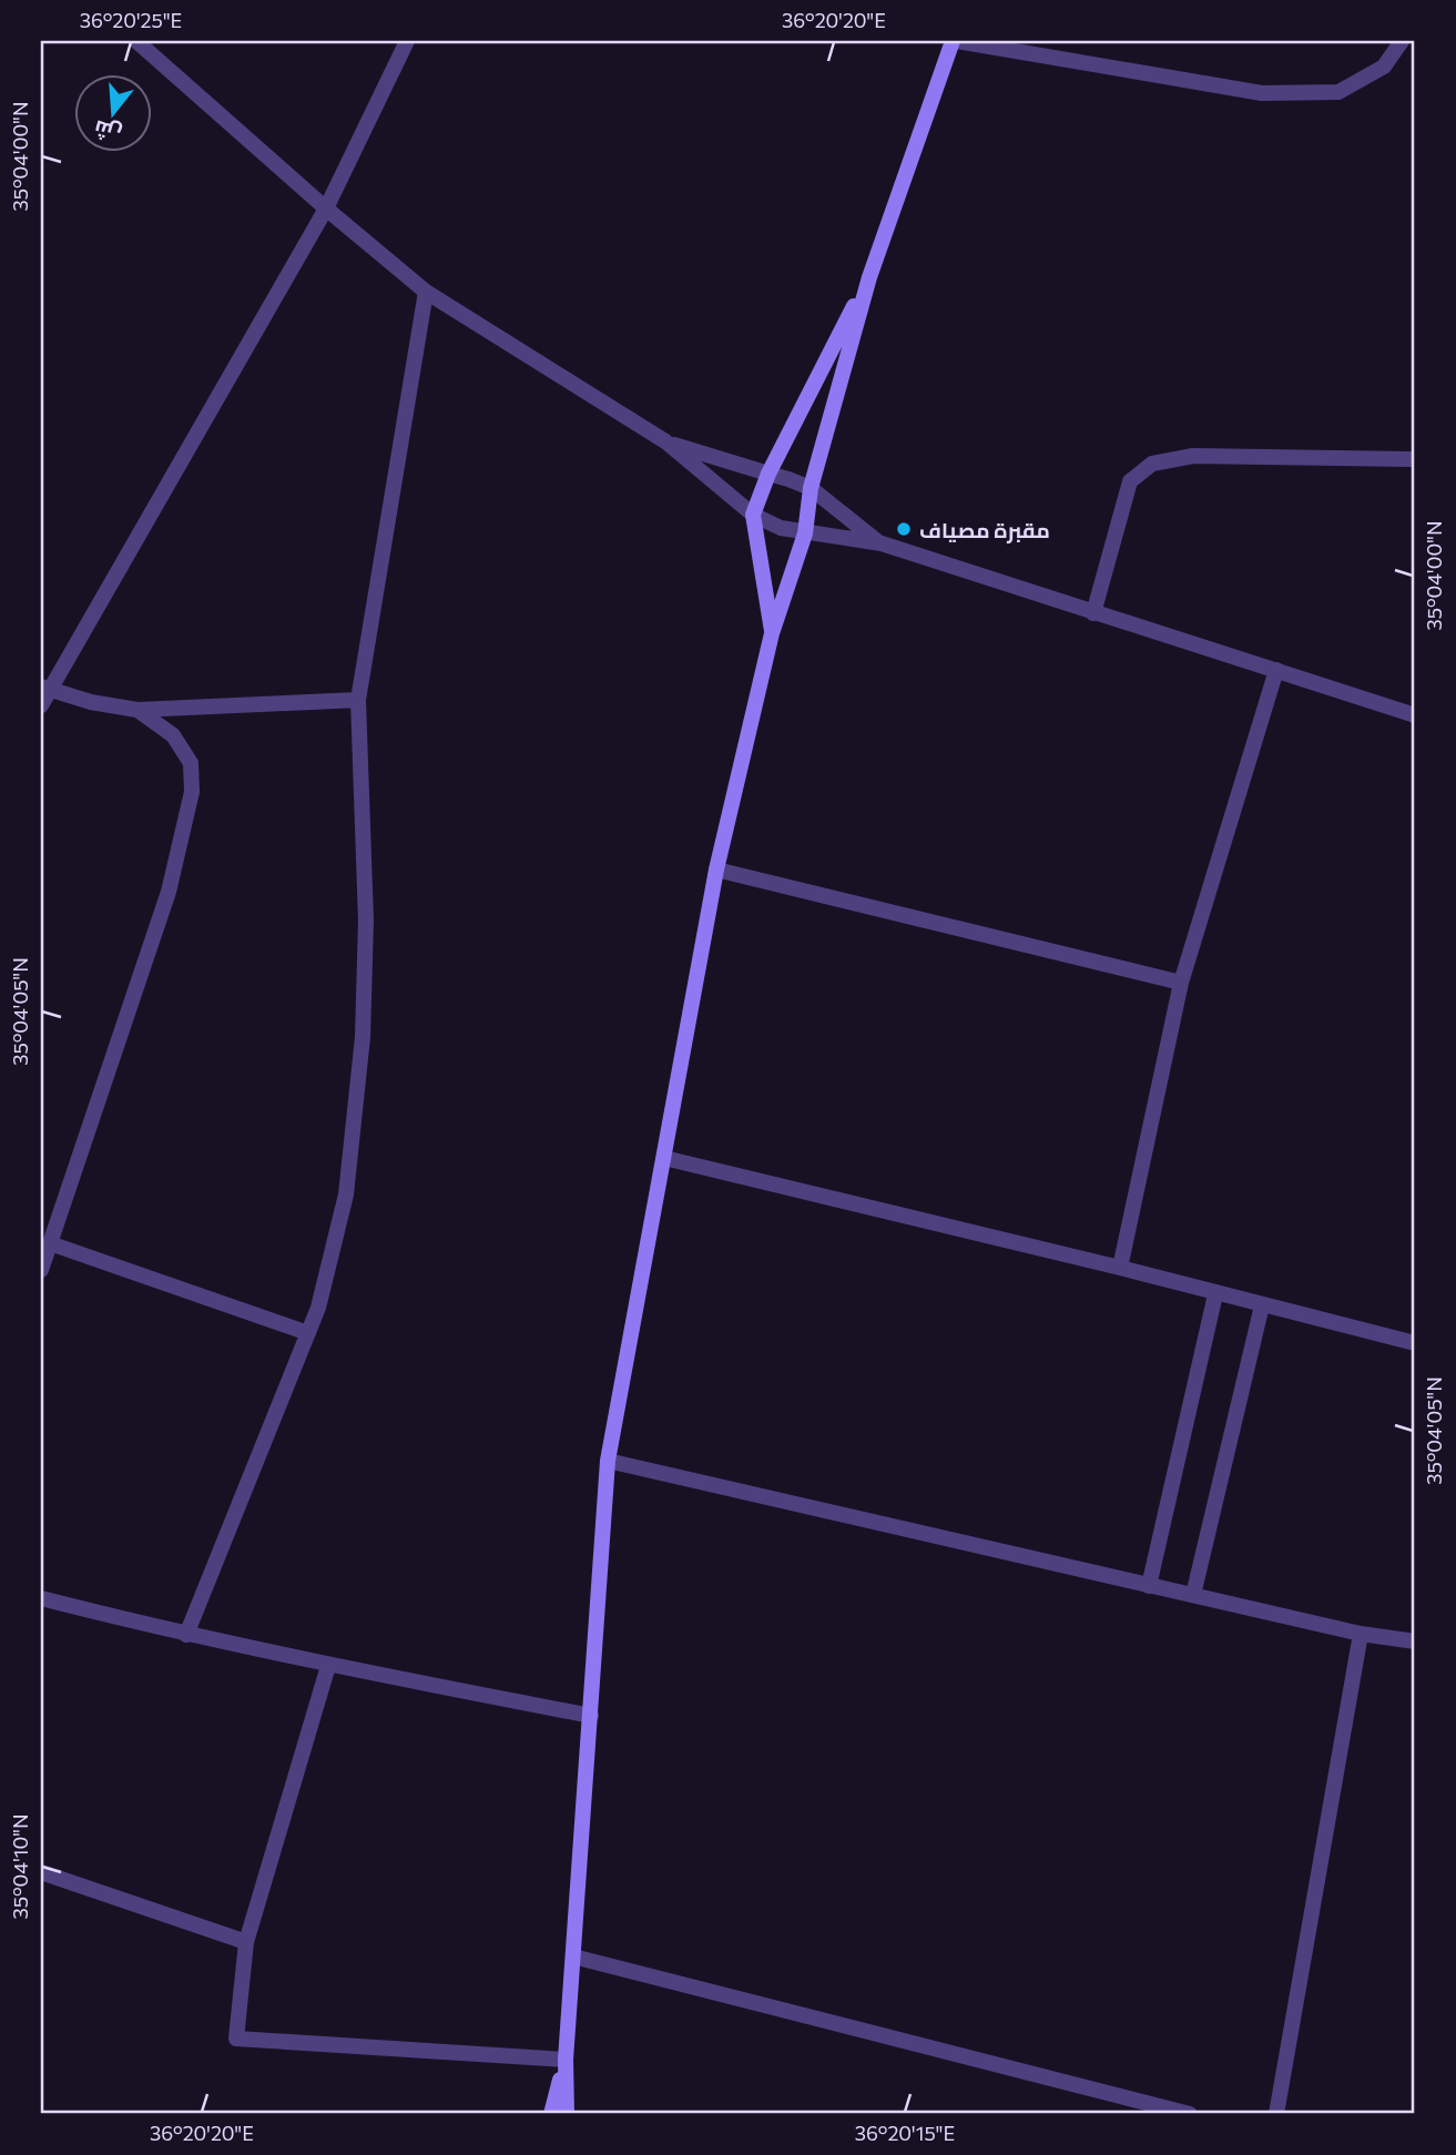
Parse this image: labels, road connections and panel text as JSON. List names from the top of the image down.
{
  "places": ["مقبرة مصياف"],
  "north": "bottom",
  "coordinates": [
    "36°20'25\"E",
    "36°20'20\"E",
    "35°04'00\"N",
    "35°04'05\"N",
    "35°04'10\"N",
    "36°20'15\"E"
  ]
}
